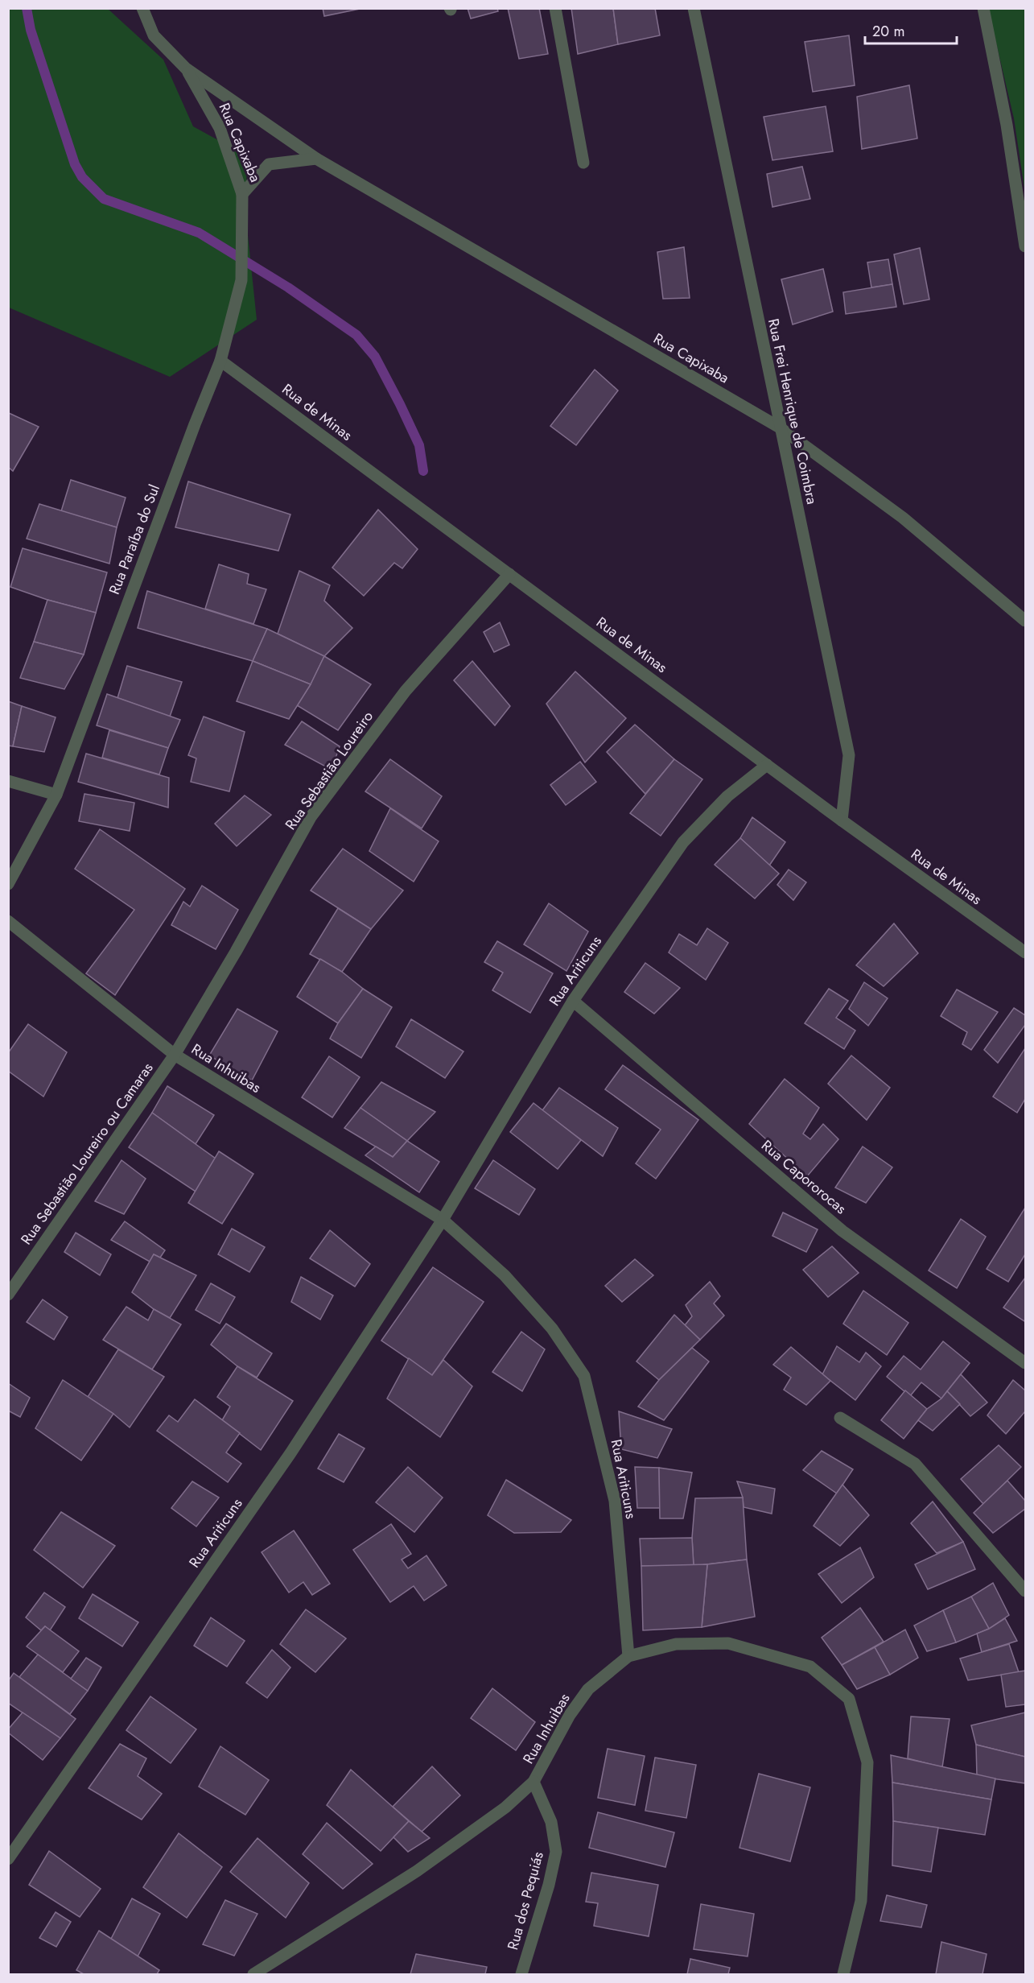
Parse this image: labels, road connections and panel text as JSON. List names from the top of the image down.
{
  "streets": {
    "street": [
      "Rua Capixaba",
      "Rua Frei Henrique de Coimbra",
      "Rua de Minas",
      "Rua Paraíba do Sul",
      "Rua Sebastião Loureiro",
      "Rua Ariticuns",
      "Rua Inhuibas",
      "Rua Sebastião Loureiro ou Camaras",
      "Rua Capororocas",
      "Rua dos Pequiás"
    ]
  },
  "crossings": [
    ["Rua Capixaba", "Rua Frei Henrique de Coimbra"],
    ["Rua Capixaba", "Rua Paraíba do Sul"],
    ["Rua Frei Henrique de Coimbra", "Rua de Minas"],
    ["Rua de Minas", "Rua Paraíba do Sul"],
    ["Rua de Minas", "Rua Sebastião Loureiro"],
    ["Rua de Minas", "Rua Ariticuns"],
    ["Rua Sebastião Loureiro", "Rua Inhuibas"],
    ["Rua Sebastião Loureiro", "Rua Sebastião Loureiro ou Camaras"],
    ["Rua Ariticuns", "Rua Inhuibas"],
    ["Rua Ariticuns", "Rua Capororocas"],
    ["Rua Inhuibas", "Rua Sebastião Loureiro ou Camaras"],
    ["Rua Inhuibas", "Rua dos Pequiás"]
  ],
  "scale_bar": "20 m"
}
